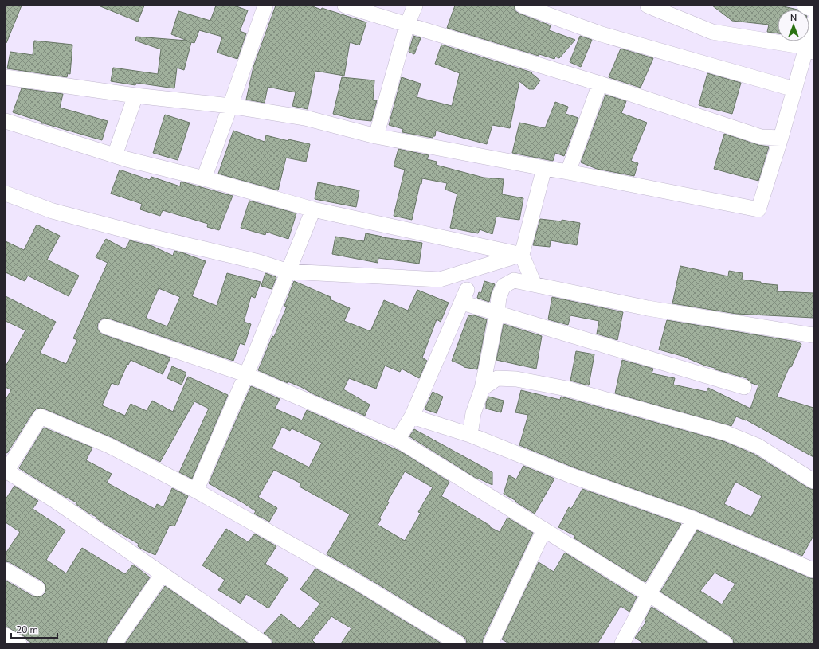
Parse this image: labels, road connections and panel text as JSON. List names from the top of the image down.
{
  "scale_bar": "20 m",
  "north": "top"
}
